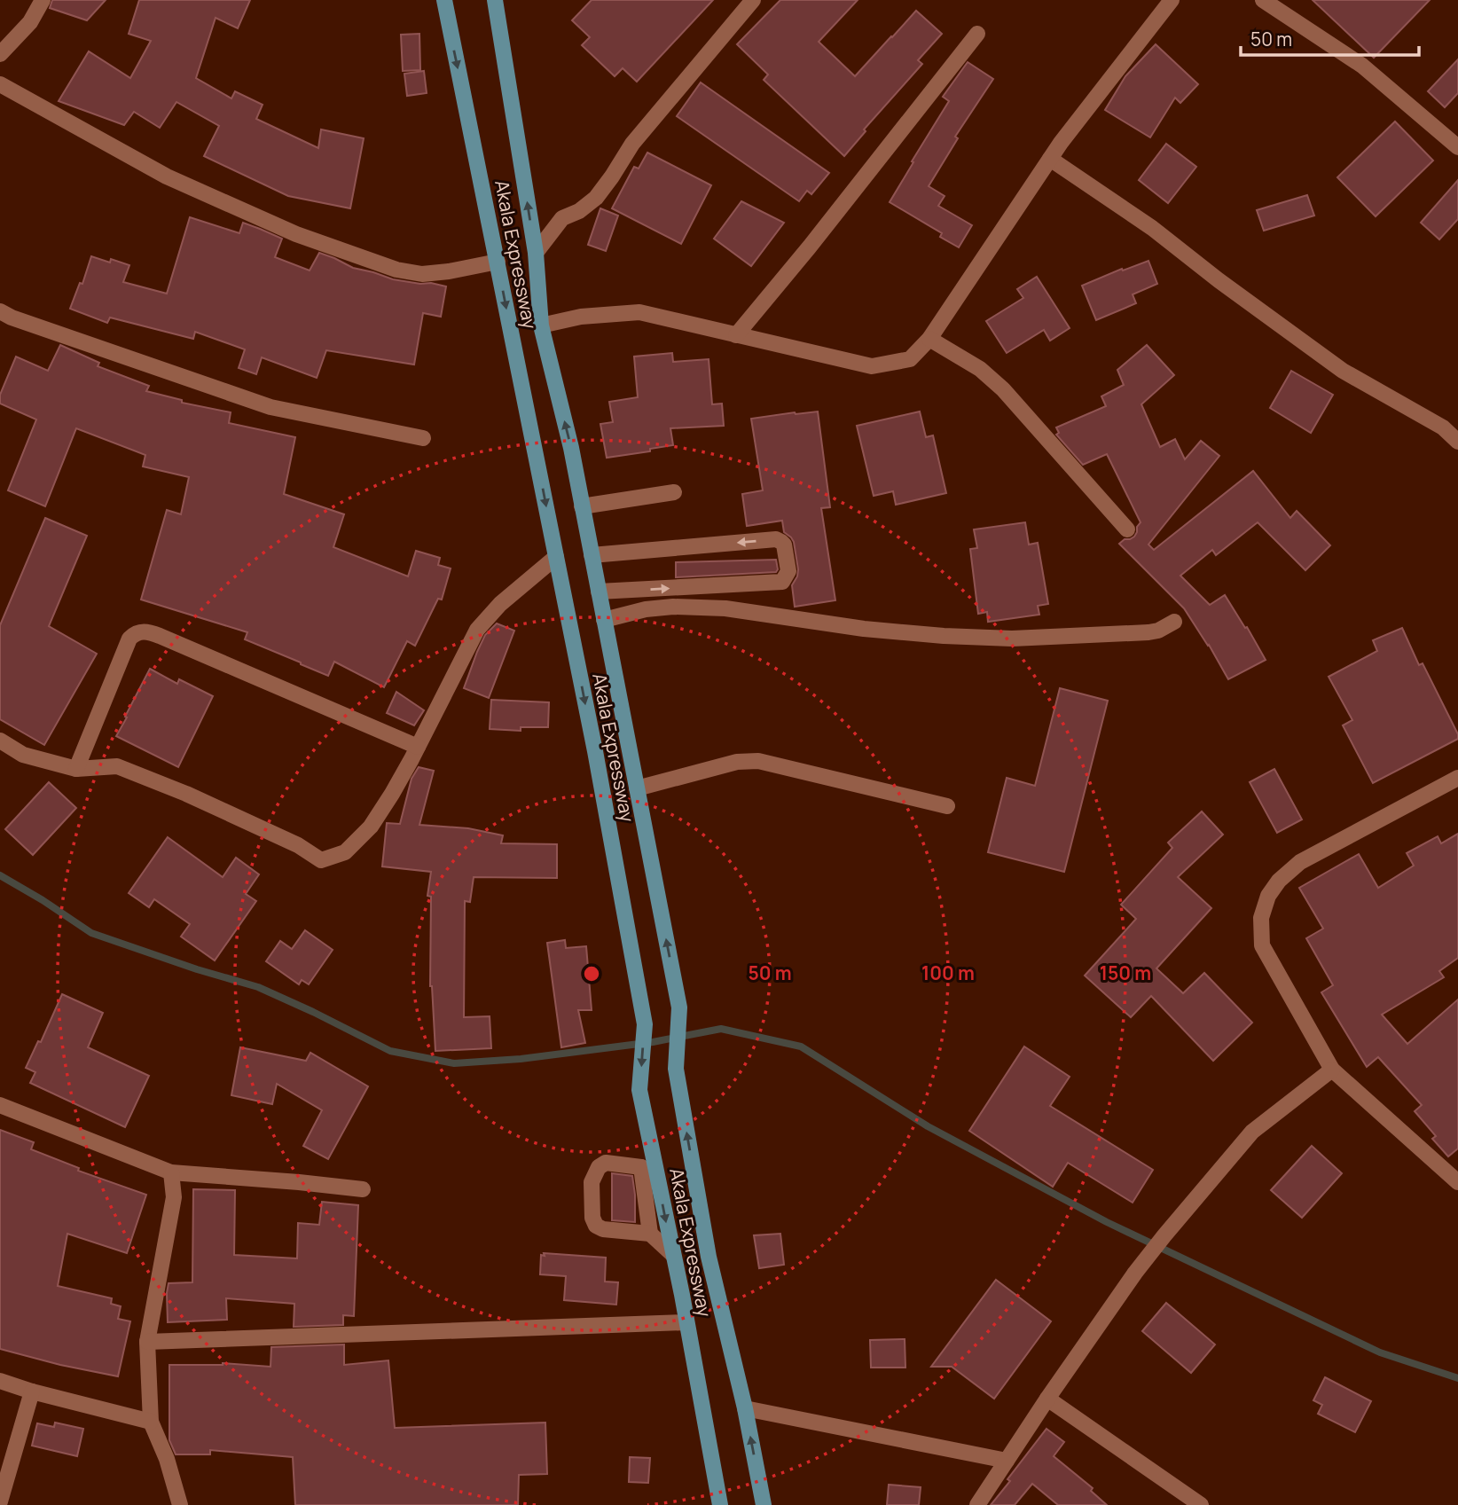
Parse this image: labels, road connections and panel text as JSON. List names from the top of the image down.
{
  "streets": {
    "main road": ["Akala Expressway"]
  },
  "scale_bar": "50 m",
  "rings": ["50 m", "100 m", "150 m"]
}
